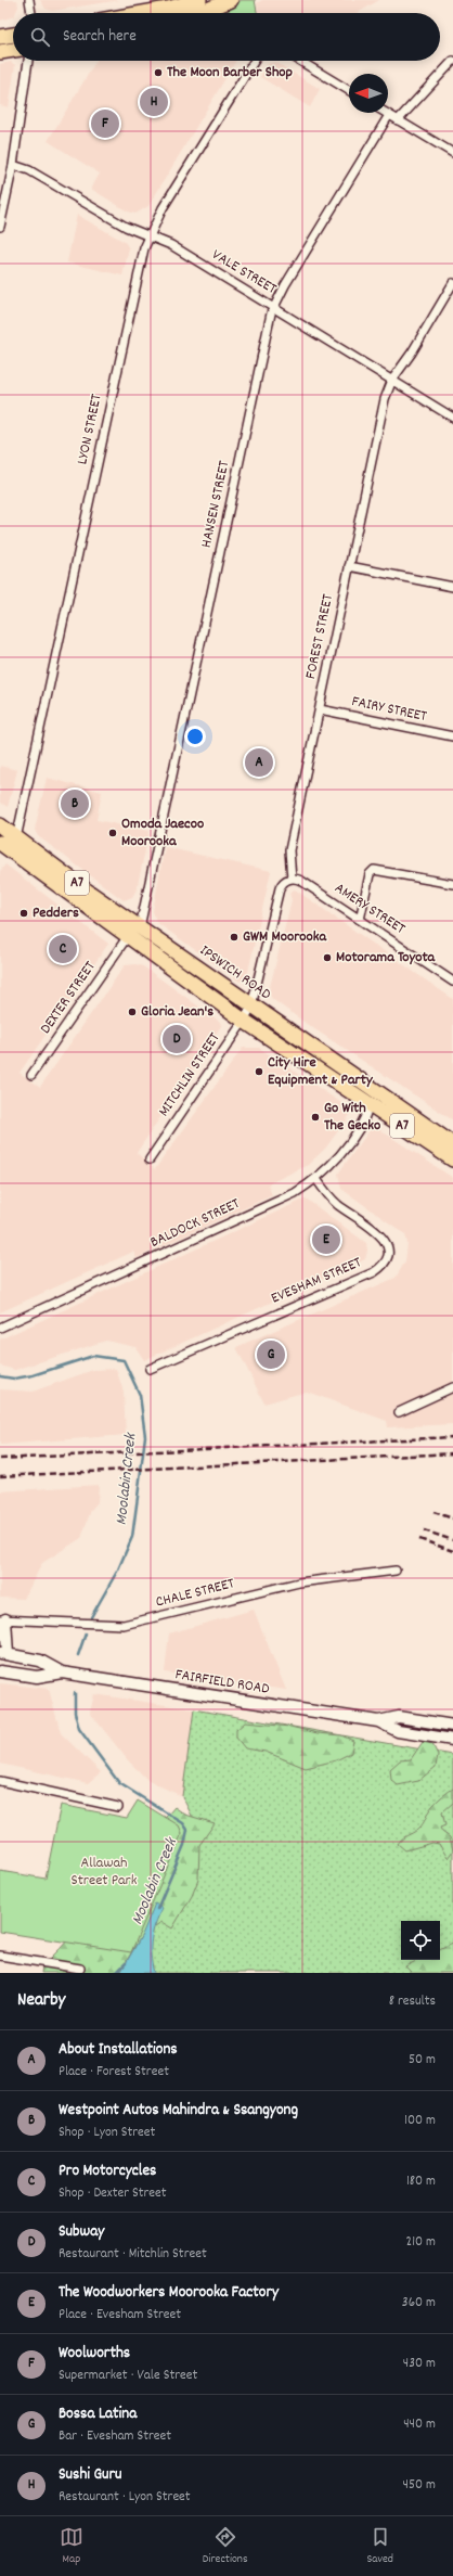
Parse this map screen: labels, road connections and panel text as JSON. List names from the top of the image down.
{
  "streets": {
    "highway": ["A7", "IPSWICH ROAD"],
    "main road": ["FAIRFIELD ROAD"],
    "street": [
      "VALE STREET",
      "LYON STREET",
      "HANSEN STREET",
      "FOREST STREET",
      "FAIRY STREET",
      "AMERY STREET",
      "DEXTER STREET",
      "MITCHLIN STREET",
      "BALDOCK STREET",
      "EVESHAM STREET",
      "CHALE STREET"
    ]
  },
  "crossings": [
    ["VALE STREET", "LYON STREET"],
    ["VALE STREET", "HANSEN STREET"],
    ["VALE STREET", "FOREST STREET"],
    ["LYON STREET", "IPSWICH ROAD"],
    ["HANSEN STREET", "IPSWICH ROAD"],
    ["FOREST STREET", "FAIRY STREET"],
    ["FOREST STREET", "AMERY STREET"],
    ["IPSWICH ROAD", "DEXTER STREET"],
    ["IPSWICH ROAD", "MITCHLIN STREET"],
    ["IPSWICH ROAD", "BALDOCK STREET"],
    ["BALDOCK STREET", "EVESHAM STREET"]
  ],
  "water": ["Moolabin Creek"],
  "parks": ["Allawah Street Park"],
  "places": [
    "The Moon Barber Shop",
    "Omoda Jaecoo Moorooka",
    "Pedders",
    "GWM Moorooka",
    "Motorama Toyota",
    "Gloria Jean's",
    "City Hire Equipment & Party",
    "Go With The Gecko"
  ],
  "north": "left",
  "page": {
    "search": "Search here",
    "pins": [
      "H",
      "F",
      "A",
      "B",
      "C",
      "D",
      "E",
      "G"
    ],
    "heading": ["Nearby", "8 results"],
    "list": [
      {
        "mark": "A",
        "name": "About Installations",
        "note": "Place · Forest Street",
        "value": "50 m"
      },
      {
        "mark": "B",
        "name": "Westpoint Autos Mahindra & Ssangyong",
        "note": "Shop · Lyon Street",
        "value": "100 m"
      },
      {
        "mark": "C",
        "name": "Pro Motorcycles",
        "note": "Shop · Dexter Street",
        "value": "180 m"
      },
      {
        "mark": "D",
        "name": "Subway",
        "note": "Restaurant · Mitchlin Street",
        "value": "210 m"
      },
      {
        "mark": "E",
        "name": "The Woodworkers Moorooka Factory",
        "note": "Place · Evesham Street",
        "value": "360 m"
      },
      {
        "mark": "F",
        "name": "Woolworths",
        "note": "Supermarket · Vale Street",
        "value": "430 m"
      },
      {
        "mark": "G",
        "name": "Bossa Latina",
        "note": "Bar · Evesham Street",
        "value": "440 m"
      },
      {
        "mark": "H",
        "name": "Sushi Guru",
        "note": "Restaurant · Lyon Street",
        "value": "450 m"
      }
    ],
    "nav": ["Map", "Directions", "Saved"]
  }
}
